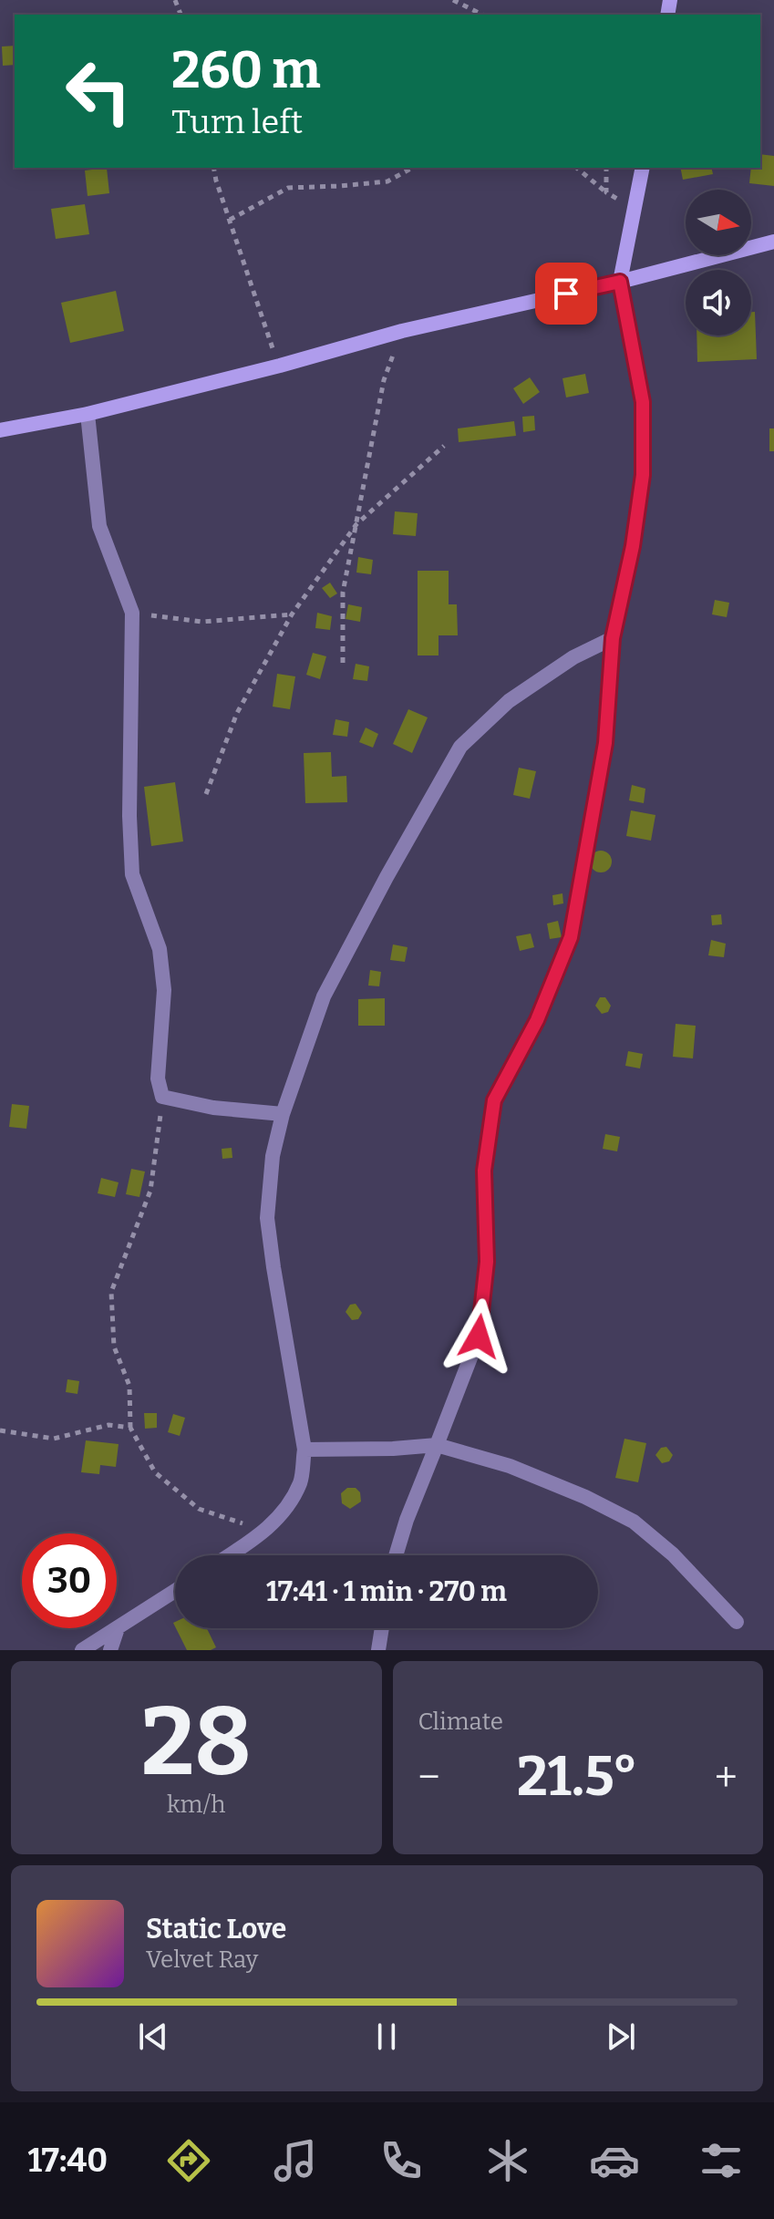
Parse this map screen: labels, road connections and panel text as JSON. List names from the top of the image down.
{
  "north": "right",
  "page": {
    "turn": ["260 m", "Turn left"],
    "limit": "30",
    "trip": "17:41 · 1 min · 270 m",
    "tile": [
      ["28", "km/h"],
      "Climate"
    ],
    "heat": ["−", "21.5°", "+"],
    "song": ["Static Love", "Velvet Ray"],
    "tabs": "17:40"
  }
}
